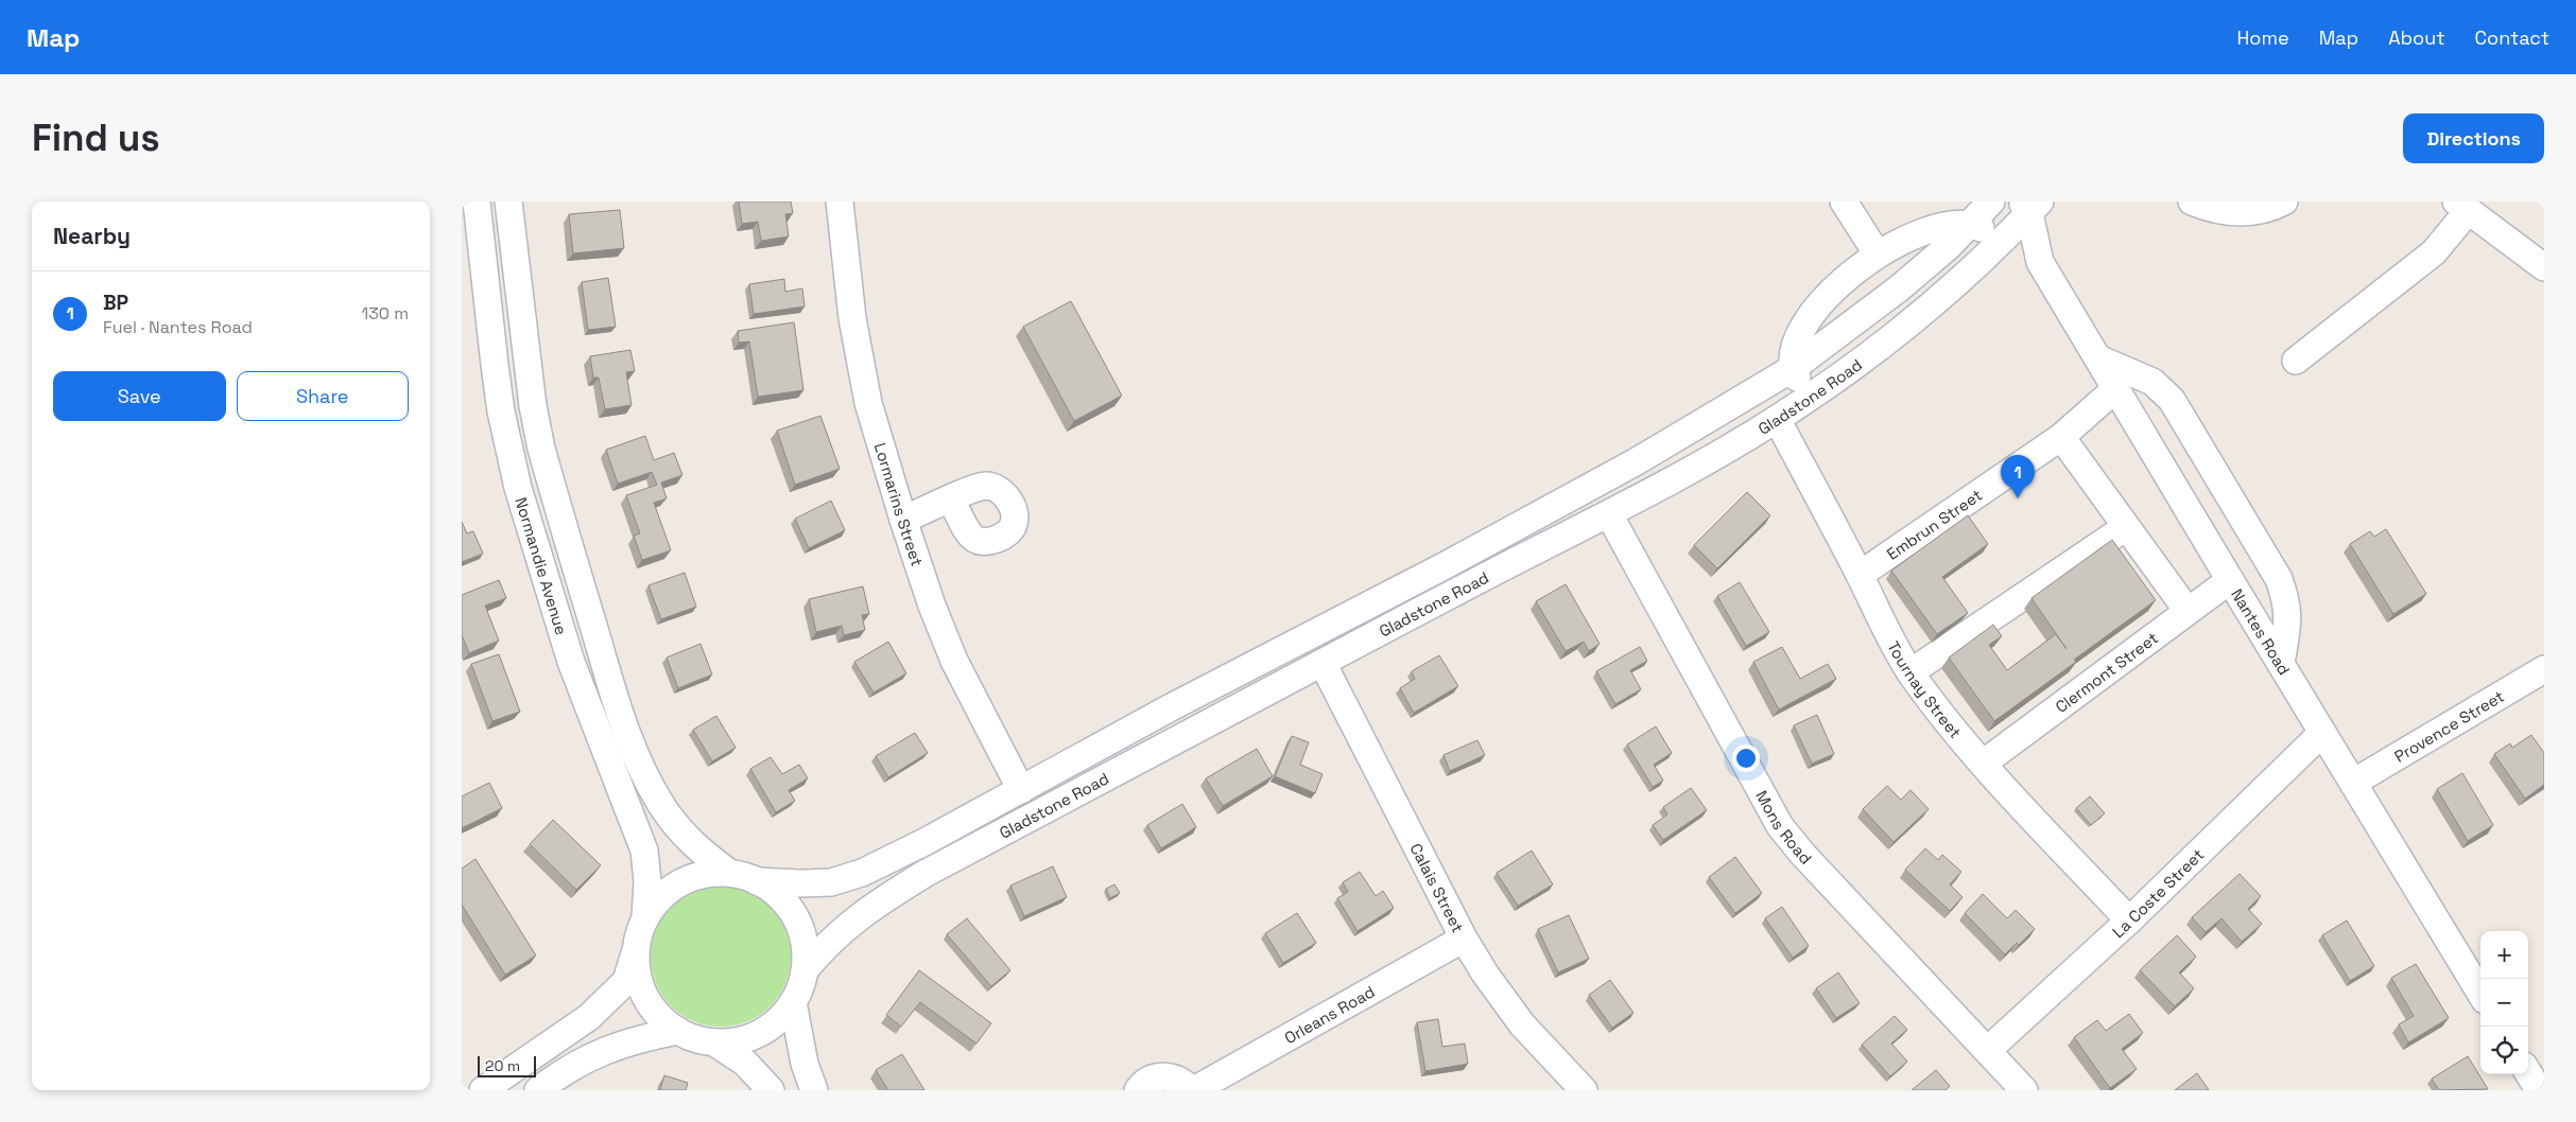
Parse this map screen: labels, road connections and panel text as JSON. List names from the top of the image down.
{
  "streets": {
    "street": [
      "Gladstone Road",
      "Lormarins Street",
      "Embrun Street",
      "Normandie Avenue",
      "Nantes Road",
      "Clermont Street",
      "Tournay Street",
      "Provence Street",
      "Mons Road",
      "Calais Street",
      "La Coste Street",
      "Orleans Road"
    ]
  },
  "crossings": [
    ["Gladstone Road", "Lormarins Street"],
    ["Gladstone Road", "Normandie Avenue"],
    ["Gladstone Road", "Nantes Road"],
    ["Gladstone Road", "Tournay Street"],
    ["Gladstone Road", "Mons Road"],
    ["Gladstone Road", "Calais Street"],
    ["Embrun Street", "Nantes Road"],
    ["Embrun Street", "Tournay Street"],
    ["Nantes Road", "Clermont Street"],
    ["Nantes Road", "Provence Street"],
    ["Nantes Road", "La Coste Street"],
    ["Clermont Street", "Tournay Street"],
    ["Tournay Street", "La Coste Street"],
    ["Mons Road", "La Coste Street"],
    ["Calais Street", "Orleans Road"]
  ],
  "scale_bar": "20 m",
  "page": {
    "header": "Map",
    "nav": [
      "Home",
      "Map",
      "About",
      "Contact"
    ],
    "buttons": [
      "Directions",
      ["Save", "Share"]
    ],
    "title": "Find us",
    "heading": "Nearby",
    "list": [
      {
        "mark": "1",
        "name": "BP",
        "note": "Fuel · Nantes Road",
        "value": "130 m"
      }
    ],
    "pins": "1",
    "map_buttons": ["+", "−"],
    "scale": "20 m"
  }
}
